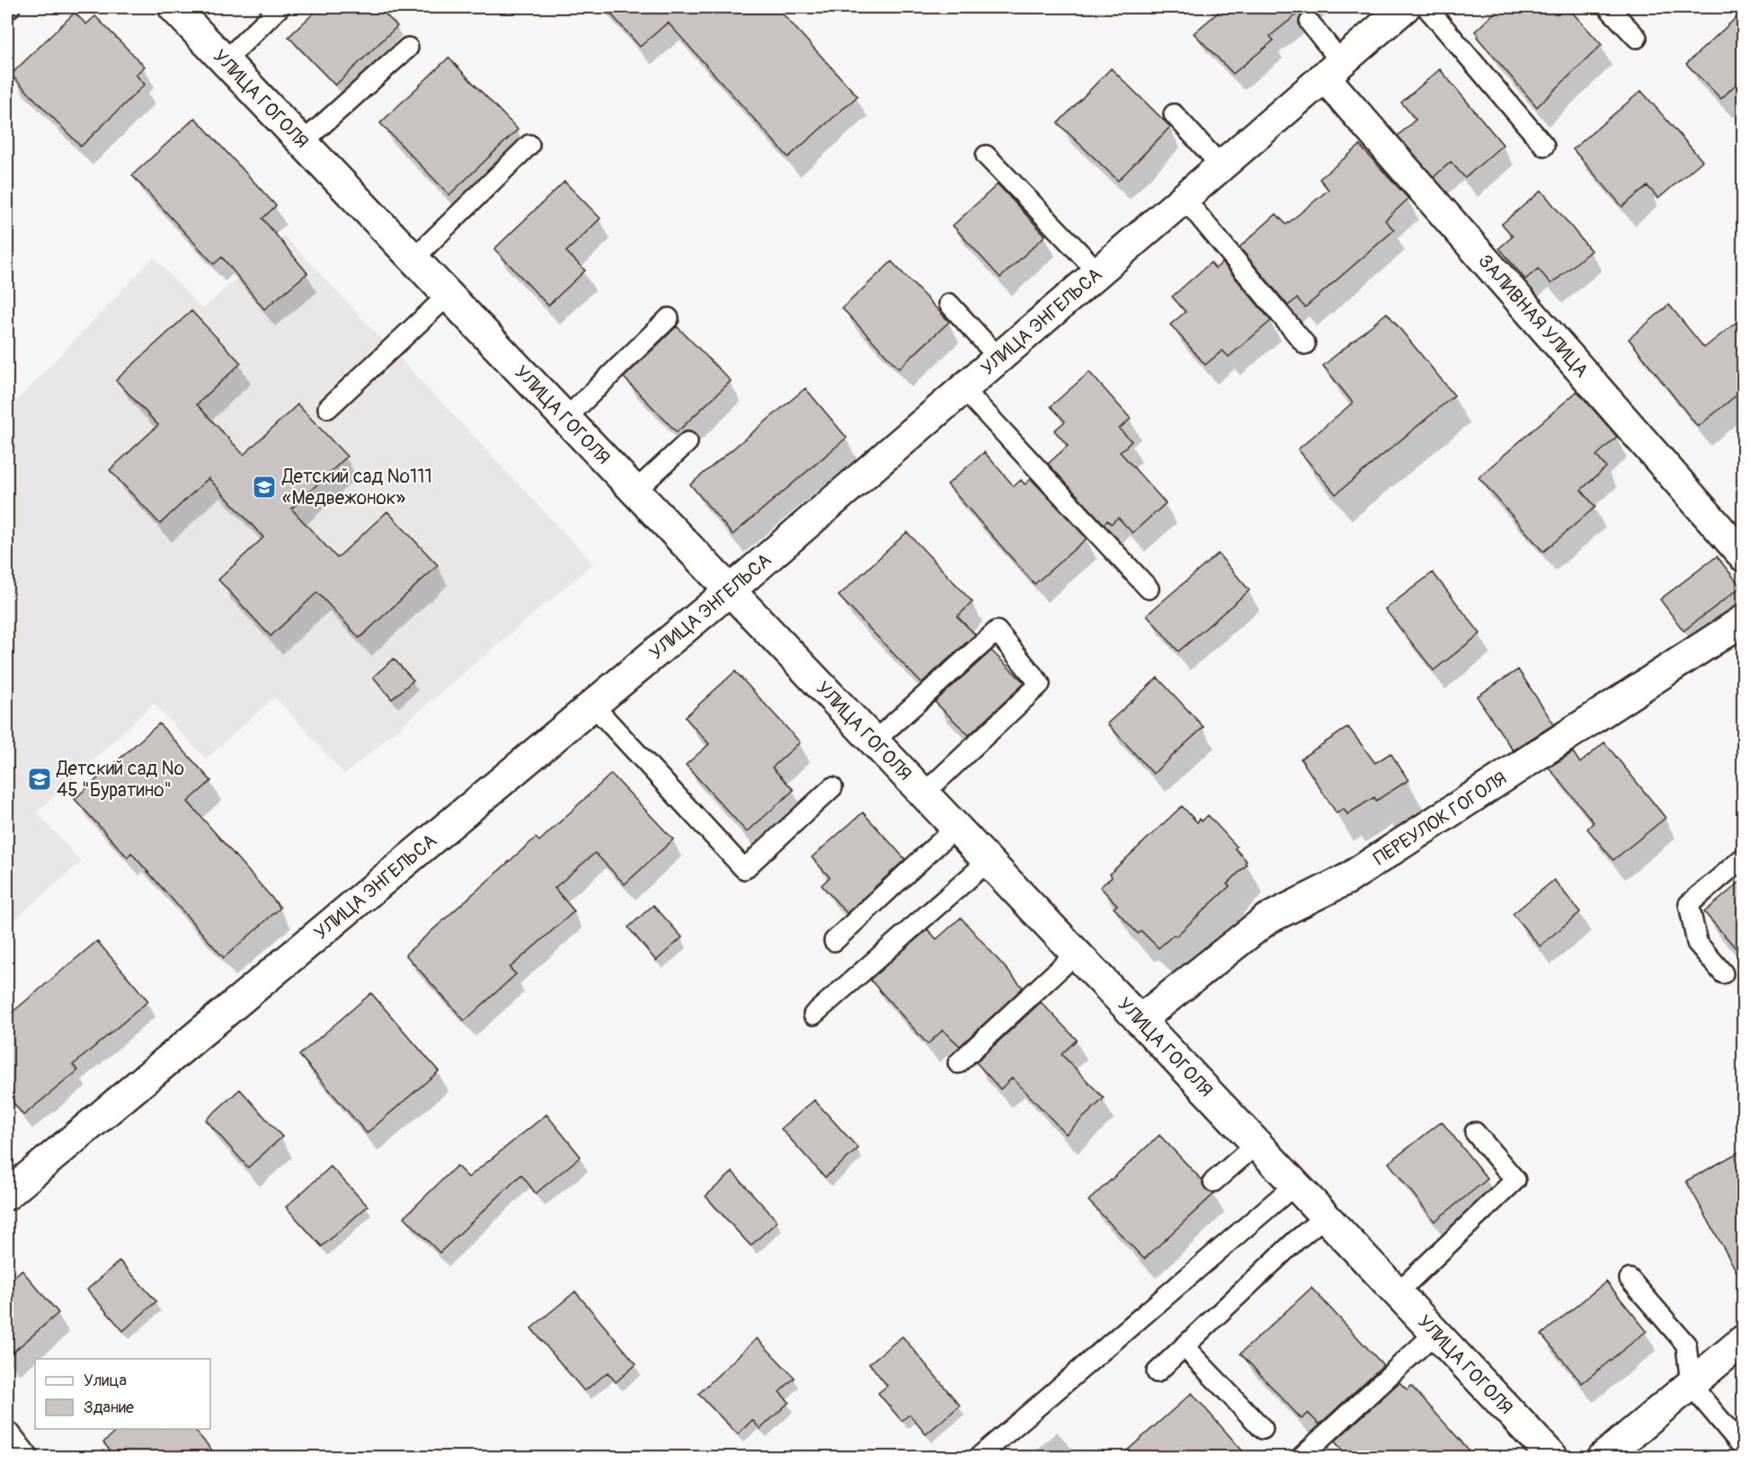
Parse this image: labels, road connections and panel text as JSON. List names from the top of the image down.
{
  "streets": {
    "street": [
      "УЛИЦА ГОГОЛЯ",
      "ЗАЛИВНАЯ УЛИЦА",
      "УЛИЦА ЭНГЕЛЬСА",
      "ПЕРЕУЛОК ГОГОЛЯ"
    ]
  },
  "crossings": [
    ["УЛИЦА ГОГОЛЯ", "УЛИЦА ЭНГЕЛЬСА"],
    ["УЛИЦА ГОГОЛЯ", "ПЕРЕУЛОК ГОГОЛЯ"],
    ["ЗАЛИВНАЯ УЛИЦА", "УЛИЦА ЭНГЕЛЬСА"]
  ],
  "places": {
    "school or university": ["Детский сад №111 «Медвежонок»", "Детский сад № 45 \"Буратино\""]
  },
  "legend": ["Улица", "Здание"]
}
